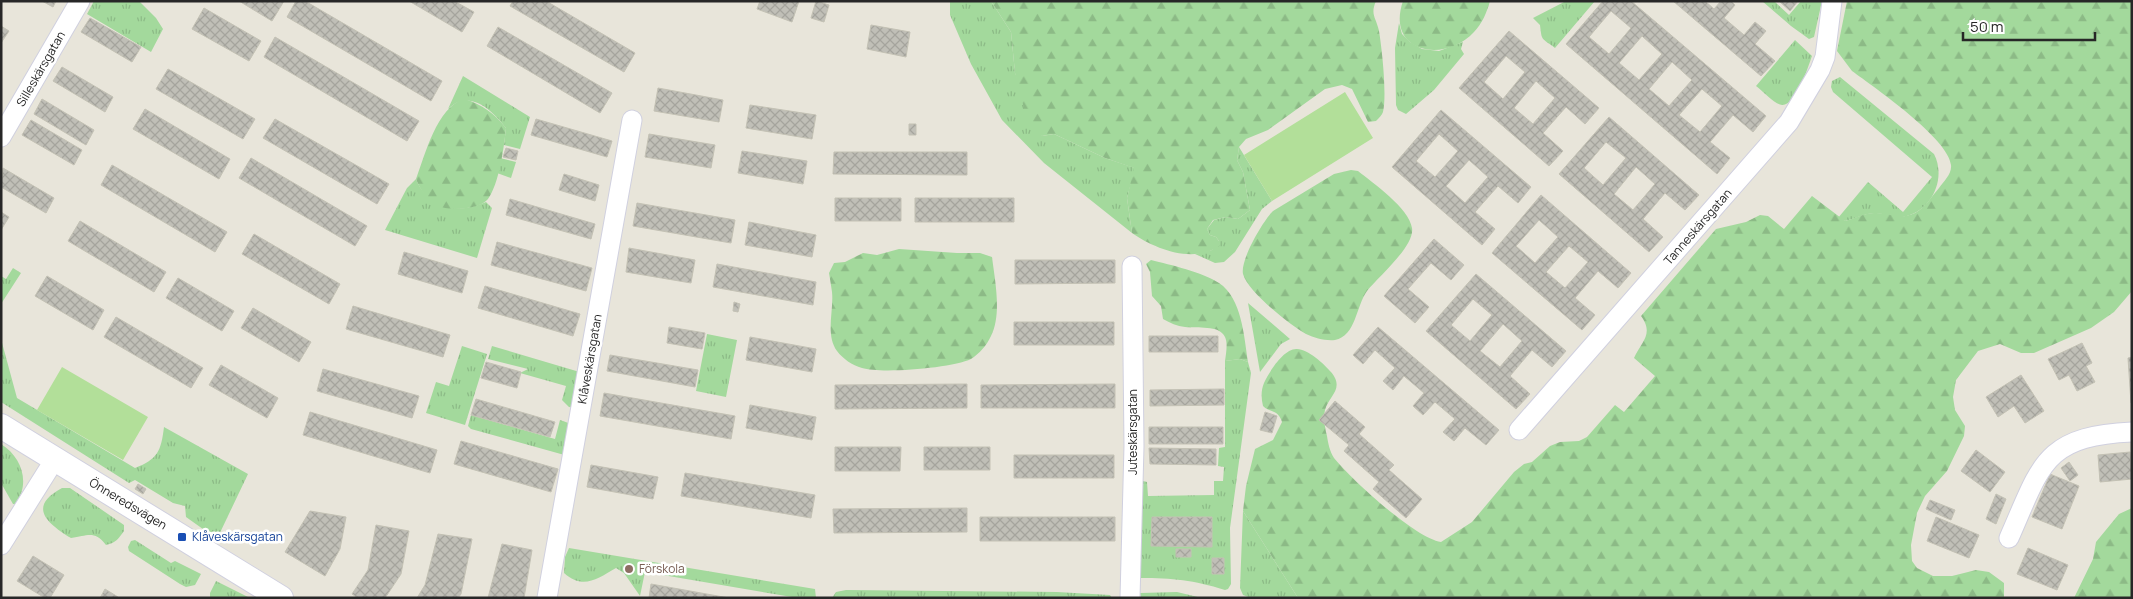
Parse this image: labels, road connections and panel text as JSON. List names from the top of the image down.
{
  "streets": {
    "street": [
      "Silleskärsgatan",
      "Tanneskärsgatan",
      "Klåveskärsgatan",
      "Juteskärsgatan",
      "Önneredsvägen"
    ]
  },
  "places": {
    "transit": ["Klåveskärsgatan"],
    "other": ["Förskola"]
  },
  "scale_bar": "50 m"
}
